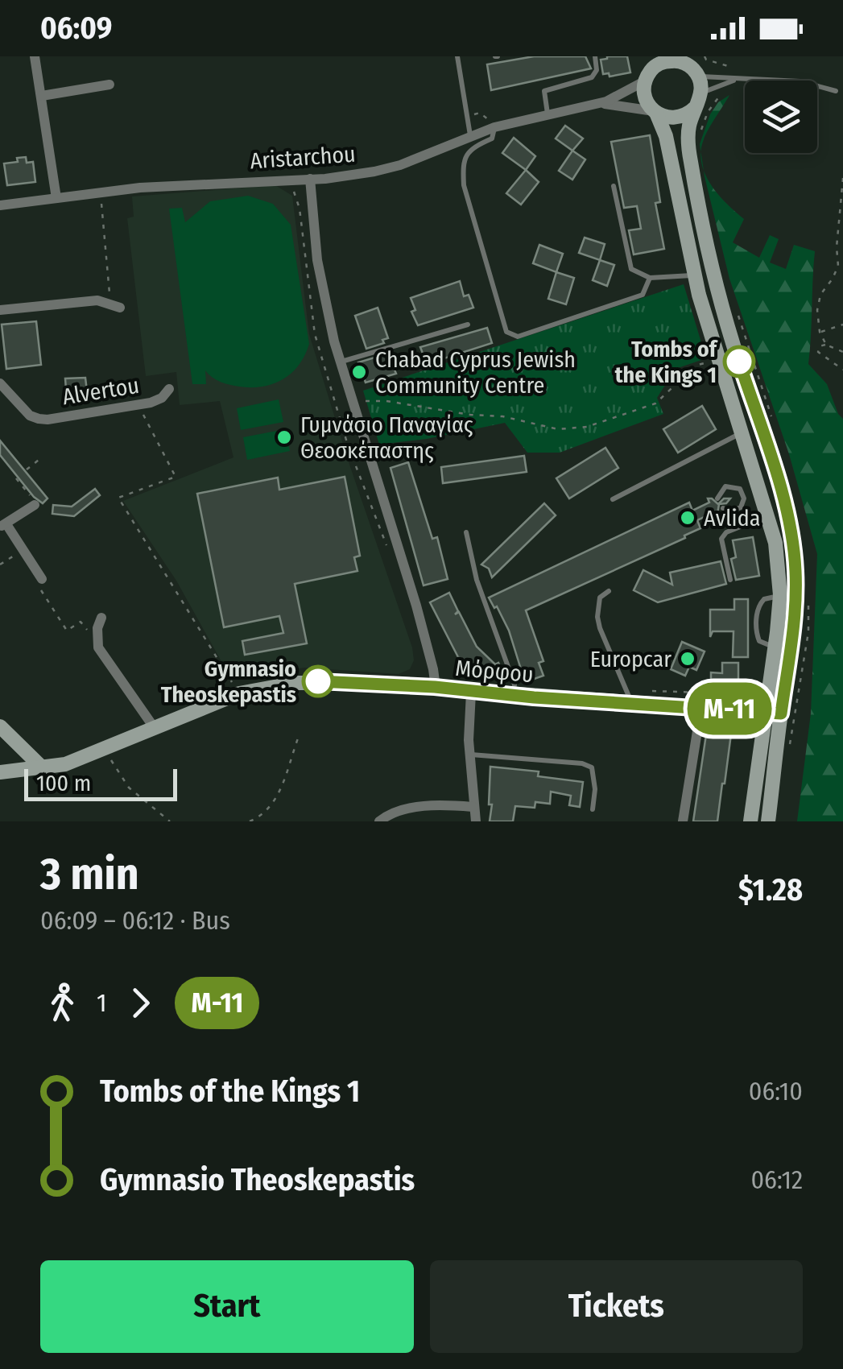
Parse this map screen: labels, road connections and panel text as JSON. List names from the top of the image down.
{
  "streets": {
    "main road": ["Μόρφου"],
    "street": ["Aristarchou", "Alvertou"]
  },
  "places": [
    "Tombs of the Kings 1",
    "Chabad Cyprus Jewish Community Centre",
    "Γυμνάσιο Παναγίας Θεοσκέπαστης",
    "Avlida",
    "Europcar",
    "Gymnasio Theoskepastis"
  ],
  "lines": ["bus line M-11"],
  "scale_bar": "100 m",
  "page": {
    "status": "06:09",
    "on_map": "M-11",
    "scale": "100 m",
    "heading": ["3 min", "06:09 – 06:12 · Bus", "$1.28"],
    "legs": ["1", "M-11"],
    "list": [
      {
        "name": "Tombs of the Kings 1",
        "value": "06:10"
      },
      {
        "name": "Gymnasio Theoskepastis",
        "value": "06:12"
      }
    ],
    "buttons": ["Start", "Tickets"]
  }
}
